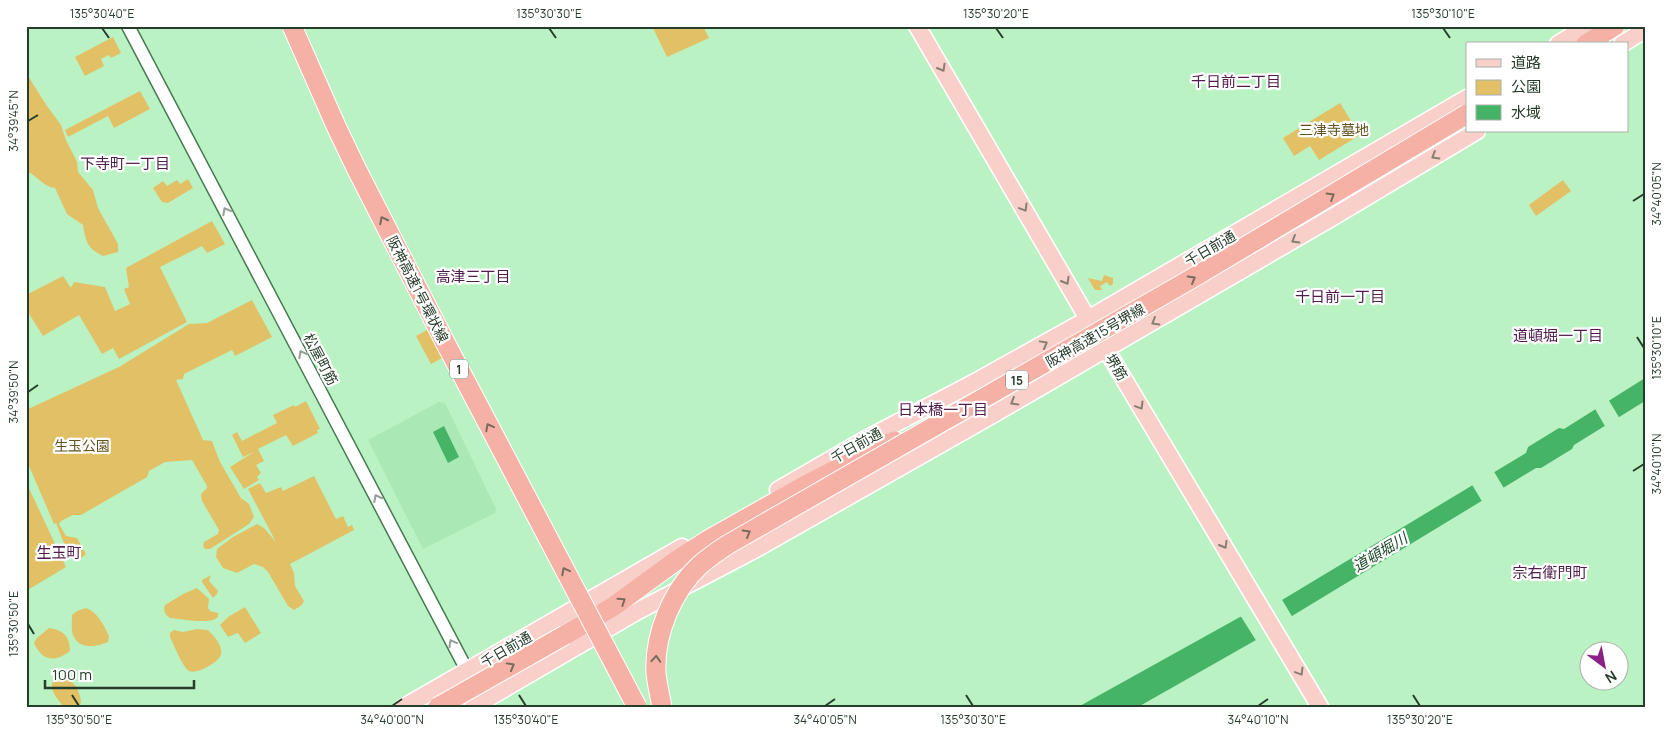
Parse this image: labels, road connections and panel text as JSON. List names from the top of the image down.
{
  "streets": {
    "highway": [
      "阪神高速1号環状線",
      "阪神高速15号堺線",
      "1",
      "15"
    ],
    "main road": ["千日前通", "堺筋"],
    "street": ["松屋町筋"]
  },
  "crossings": [
    ["千日前通", "松屋町筋"],
    ["千日前通", "堺筋"]
  ],
  "one_way": ["阪神高速1号環状線", "松屋町筋", "堺筋"],
  "districts": [
    "千日前二丁目",
    "下寺町一丁目",
    "高津三丁目",
    "千日前一丁目",
    "道頓堀一丁目",
    "日本橋一丁目",
    "生玉町",
    "宗右衛門町"
  ],
  "water": ["道頓堀川"],
  "parks": ["三津寺墓地", "生玉公園"],
  "legend": ["道路", "公園", "水域"],
  "scale_bar": "100 m",
  "north": "bottom right",
  "coordinates": [
    "135°30'40\"E",
    "135°30'30\"E",
    "135°30'20\"E",
    "135°30'10\"E",
    "34°39'45\"N",
    "34°40'05\"N",
    "34°39'50\"N",
    "34°40'10\"N",
    "135°30'50\"E",
    "34°40'00\"N"
  ]
}
